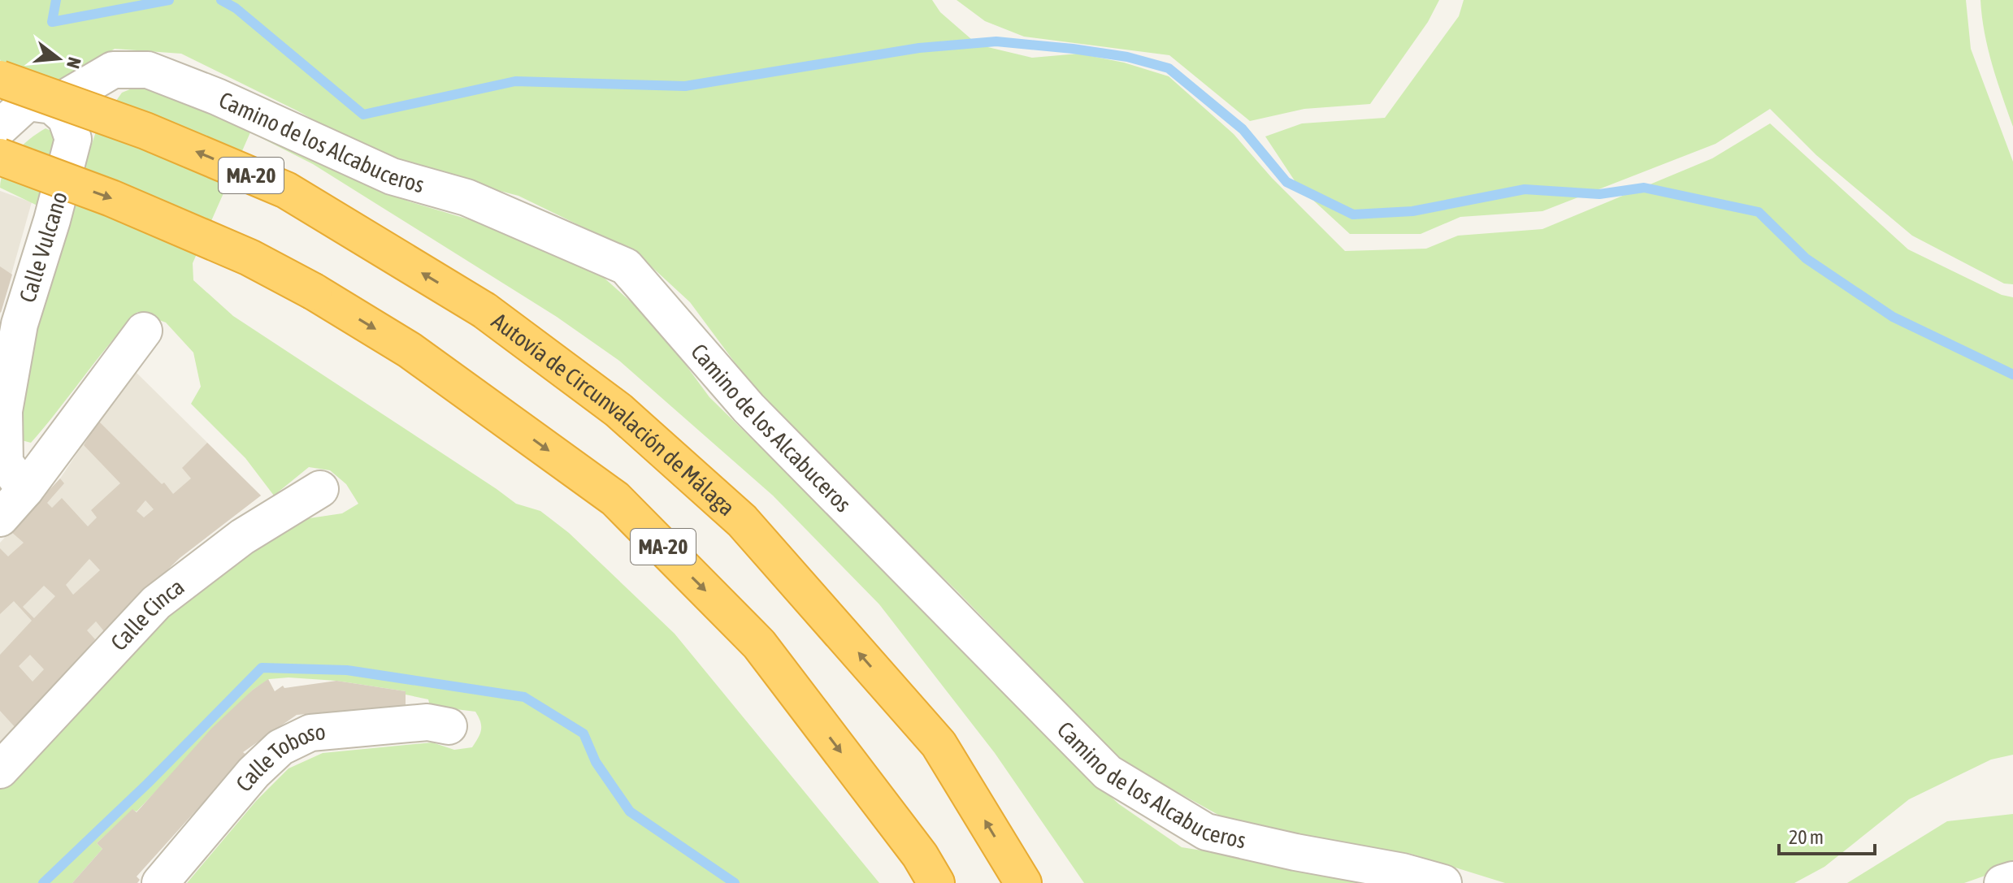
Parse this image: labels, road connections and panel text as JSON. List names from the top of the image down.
{
  "streets": {
    "highway": ["MA-20", "Autovía de Circunvalación de Málaga"],
    "street": [
      "Camino de los Alcabuceros",
      "Calle Vulcano",
      "Calle Cinca",
      "Calle Toboso"
    ]
  },
  "crossings": [
    ["Camino de los Alcabuceros", "Calle Vulcano"],
    ["Calle Vulcano", "Autovía de Circunvalación de Málaga"]
  ],
  "scale_bar": "20 m",
  "north": "right"
}
